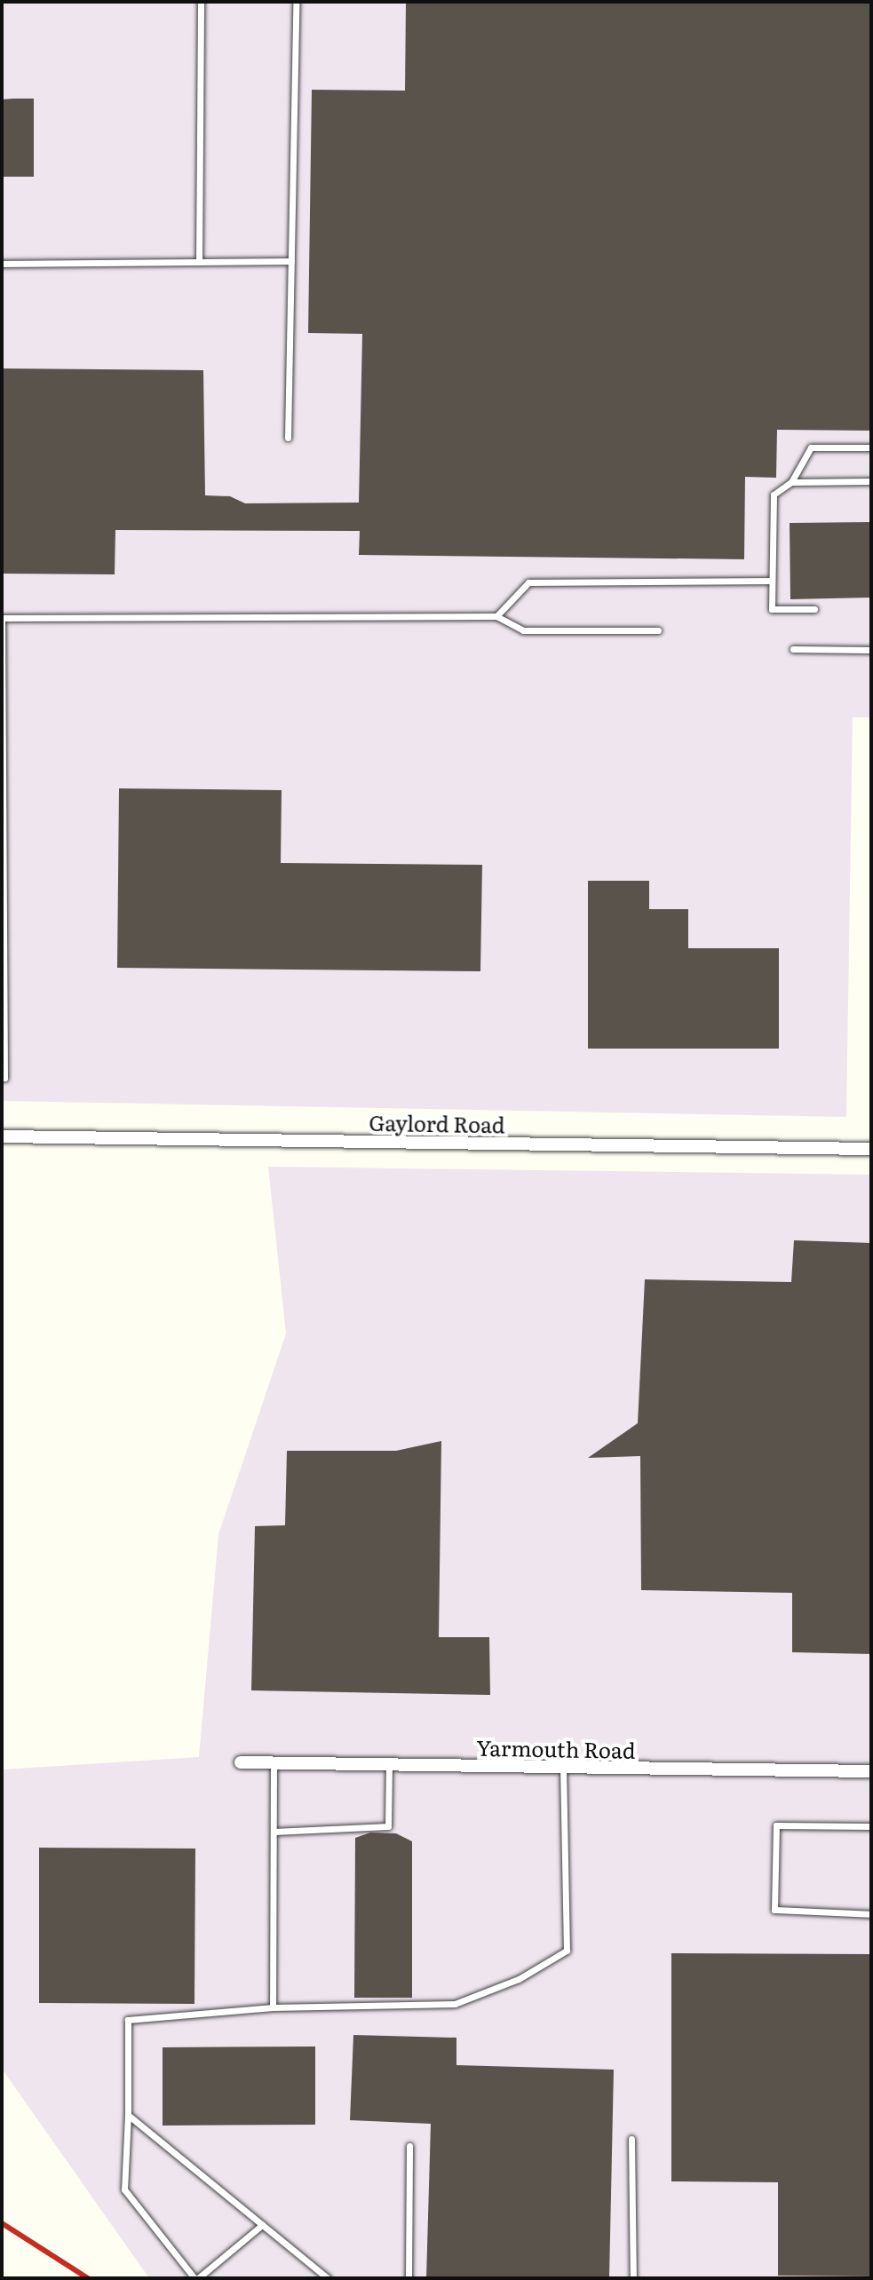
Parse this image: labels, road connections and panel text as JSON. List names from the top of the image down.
{
  "streets": {
    "street": ["Gaylord Road", "Yarmouth Road"]
  }
}
